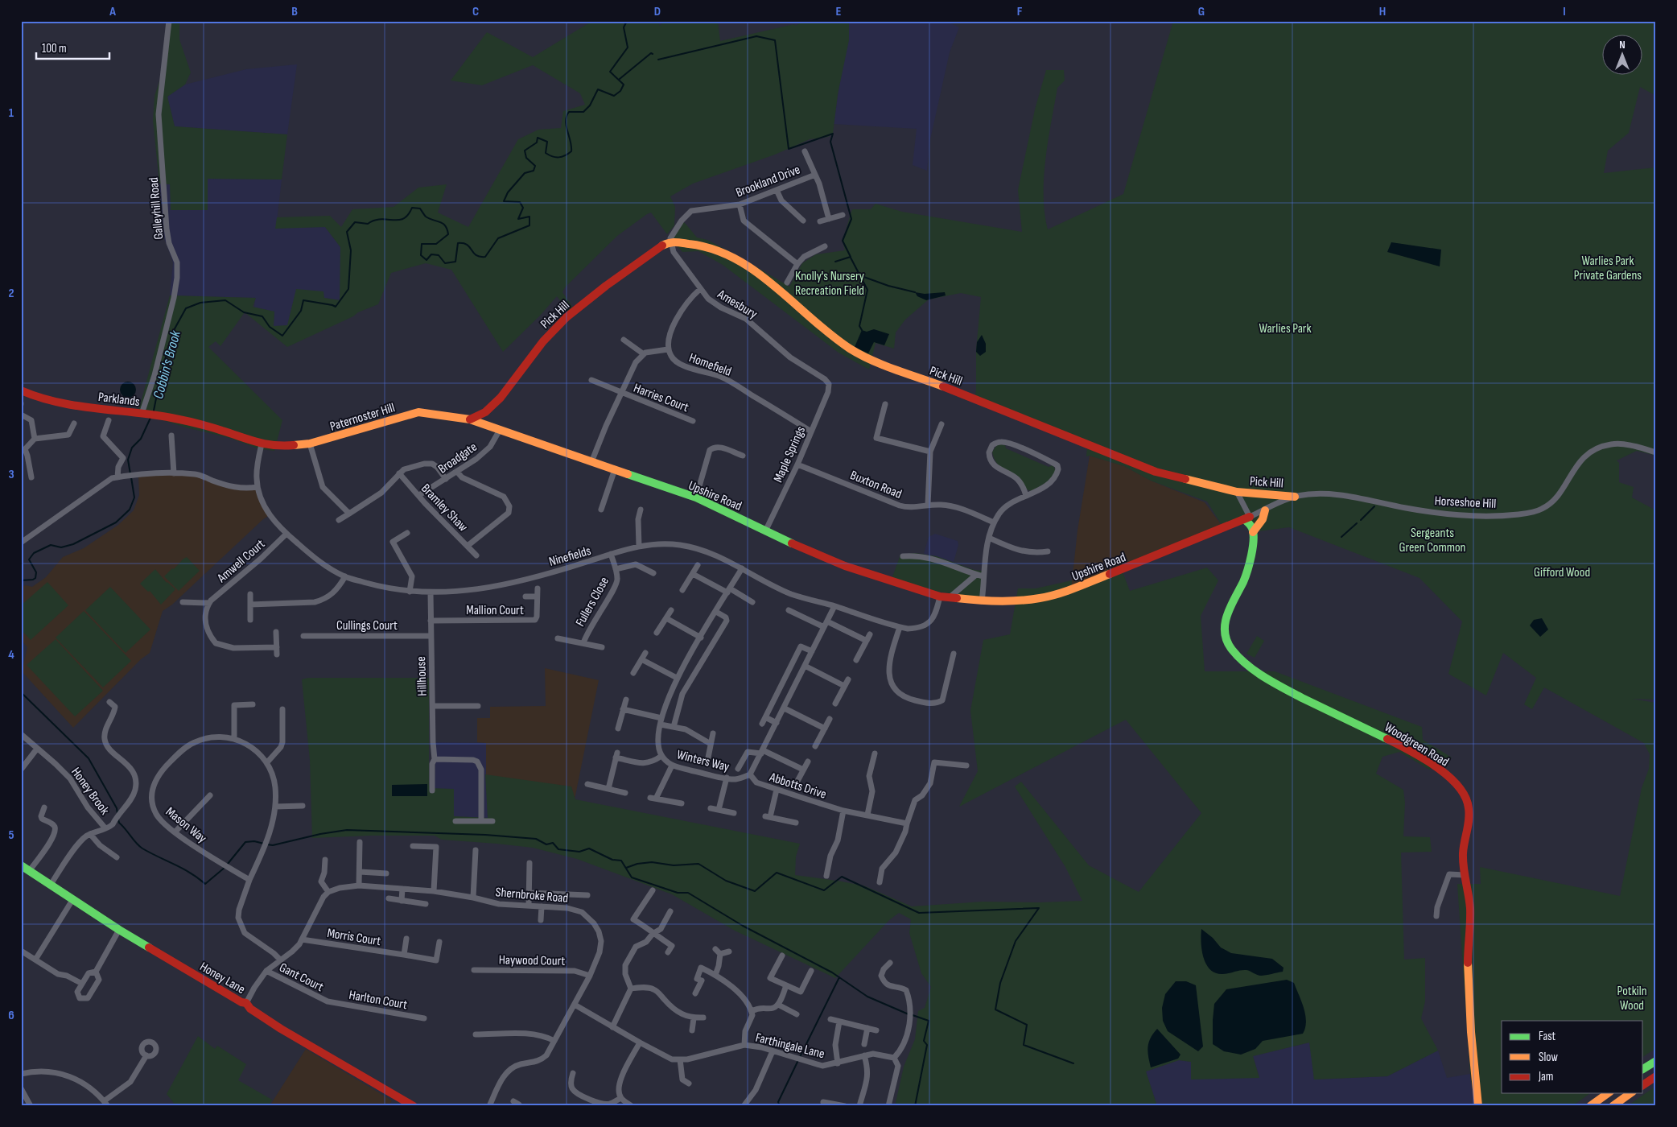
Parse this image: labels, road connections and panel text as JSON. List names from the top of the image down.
{
  "streets": {
    "main road": [
      "Pick Hill",
      "Parklands",
      "Paternoster Hill",
      "Upshire Road",
      "Woodgreen Road",
      "Honey Lane"
    ],
    "street": [
      "Brookland Drive",
      "Galleyhill Road",
      "Amesbury",
      "Homefield",
      "Harries Court",
      "Maple Springs",
      "Broadgate",
      "Buxton Road",
      "Horseshoe Hill",
      "Bramley Shaw",
      "Ninefields",
      "Amwell Court",
      "Fullers Close",
      "Mallion Court",
      "Cullings Court",
      "Hillhouse",
      "Winters Way",
      "Abbotts Drive",
      "Honey Brook",
      "Mason Way",
      "Shernbroke Road",
      "Morris Court",
      "Haywood Court",
      "Gant Court",
      "Harlton Court",
      "Farthingale Lane"
    ]
  },
  "crossings": [
    ["Brookland Drive", "Amesbury"],
    ["Brookland Drive", "Pick Hill"],
    ["Galleyhill Road", "Parklands"],
    ["Amesbury", "Pick Hill"],
    ["Amesbury", "Maple Springs"],
    ["Pick Hill", "Paternoster Hill"],
    ["Pick Hill", "Upshire Road"],
    ["Pick Hill", "Horseshoe Hill"],
    ["Homefield", "Maple Springs"],
    ["Harries Court", "Upshire Road"],
    ["Parklands", "Paternoster Hill"],
    ["Parklands", "Ninefields"],
    ["Paternoster Hill", "Upshire Road"],
    ["Paternoster Hill", "Ninefields"],
    ["Maple Springs", "Buxton Road"],
    ["Maple Springs", "Upshire Road"],
    ["Broadgate", "Upshire Road"],
    ["Broadgate", "Bramley Shaw"],
    ["Upshire Road", "Horseshoe Hill"],
    ["Upshire Road", "Ninefields"],
    ["Horseshoe Hill", "Woodgreen Road"],
    ["Ninefields", "Amwell Court"],
    ["Ninefields", "Fullers Close"],
    ["Ninefields", "Hillhouse"],
    ["Ninefields", "Winters Way"],
    ["Mallion Court", "Hillhouse"],
    ["Cullings Court", "Hillhouse"],
    ["Winters Way", "Abbotts Drive"],
    ["Shernbroke Road", "Haywood Court"],
    ["Shernbroke Road", "Farthingale Lane"],
    ["Gant Court", "Harlton Court"]
  ],
  "water": ["Cobbin's Brook"],
  "parks": [
    "Warlies Park Private Gardens",
    "Knolly's Nursery Recreation Field",
    "Warlies Park",
    "Sergeants Green Common",
    "Gifford Wood",
    "Potkiln Wood"
  ],
  "legend": ["Fast", "Slow", "Jam"],
  "scale_bar": "100 m",
  "north": "top",
  "grid": {
    "columns": [
      "A",
      "B",
      "C",
      "D",
      "E",
      "F",
      "G",
      "H",
      "I"
    ],
    "rows": [
      "1",
      "2",
      "3",
      "4",
      "5",
      "6"
    ]
  }
}
